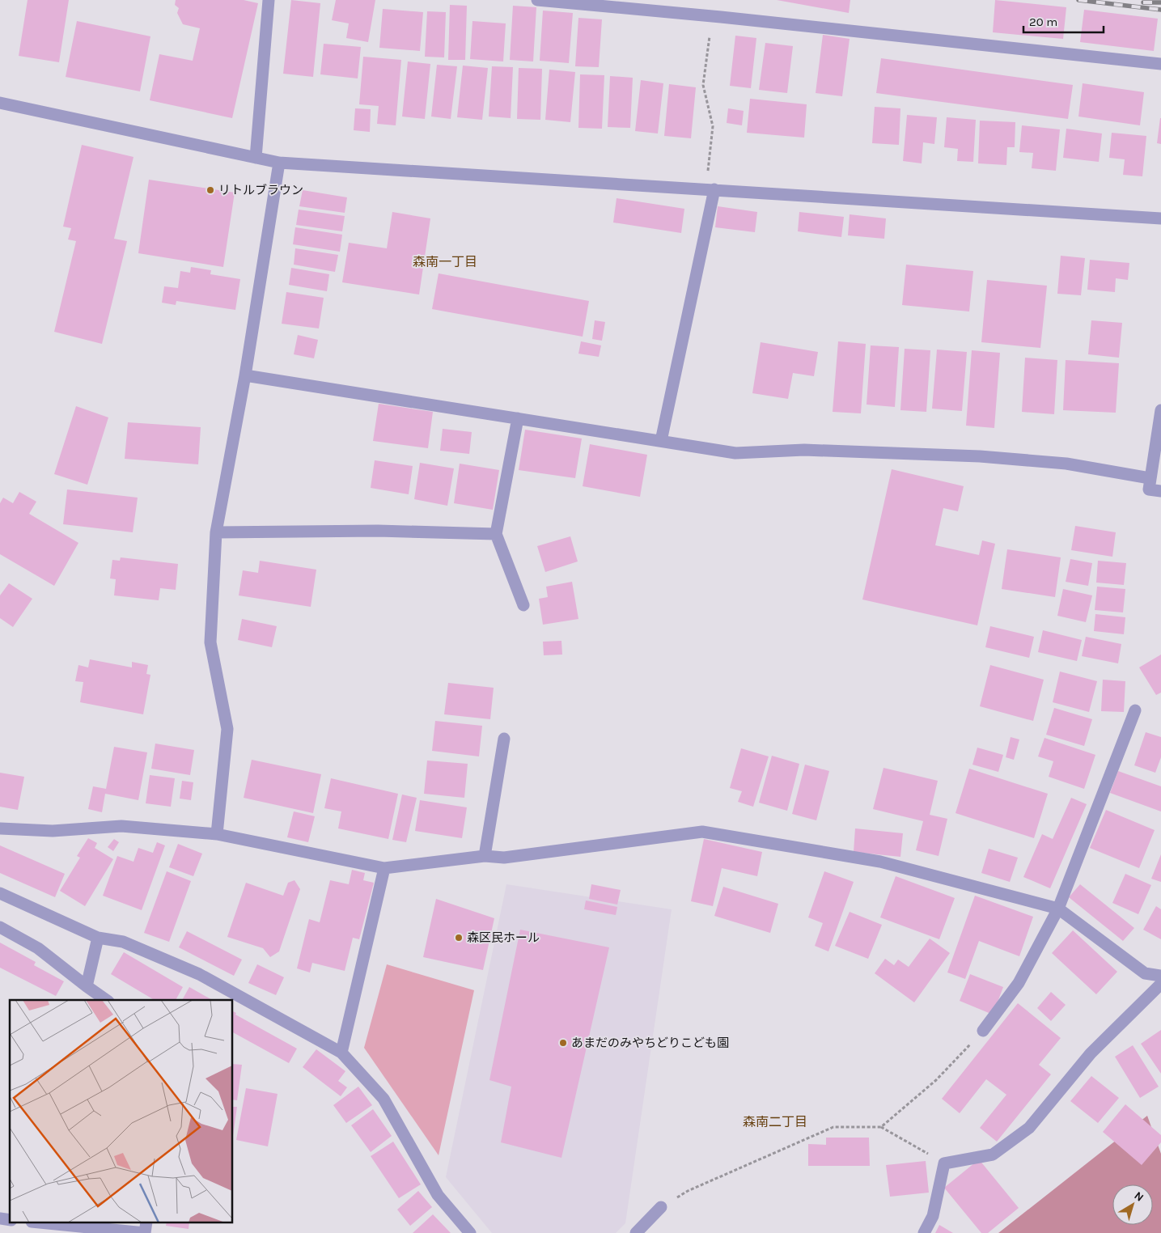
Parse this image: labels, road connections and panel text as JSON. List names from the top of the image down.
{
  "districts": ["森南一丁目", "森南二丁目"],
  "places": ["リトルブラウン", "森区民ホール", "あまだのみやちどりこども園"],
  "scale_bar": "20 m",
  "north": "top right"
}
